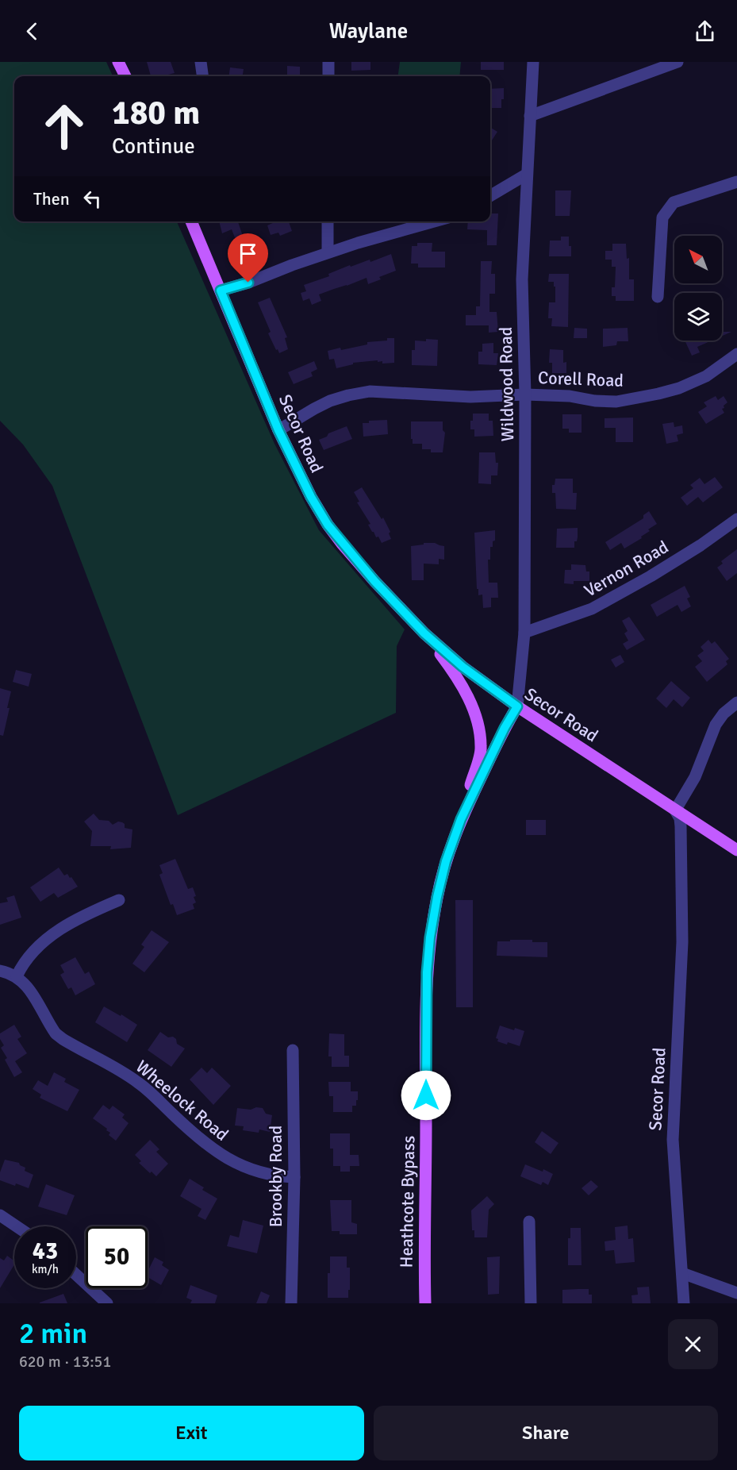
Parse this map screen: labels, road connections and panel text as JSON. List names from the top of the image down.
{
  "streets": {
    "main road": ["Secor Road", "Heathcote Bypass"],
    "street": [
      "Corell Road",
      "Wildwood Road",
      "Vernon Road",
      "Wheelock Road",
      "Brookby Road"
    ]
  },
  "crossings": [
    ["Corell Road", "Wildwood Road"],
    ["Corell Road", "Secor Road"],
    ["Wildwood Road", "Secor Road"],
    ["Wildwood Road", "Vernon Road"],
    ["Wheelock Road", "Brookby Road"]
  ],
  "north": "top left",
  "page": {
    "header": "Waylane",
    "turn": ["180 m", "Continue"],
    "then": "Then",
    "speed": "43 km/h",
    "limit": "50",
    "heading": ["2 min", "620 m · 13:51"],
    "buttons": ["Exit", "Share"]
  }
}
